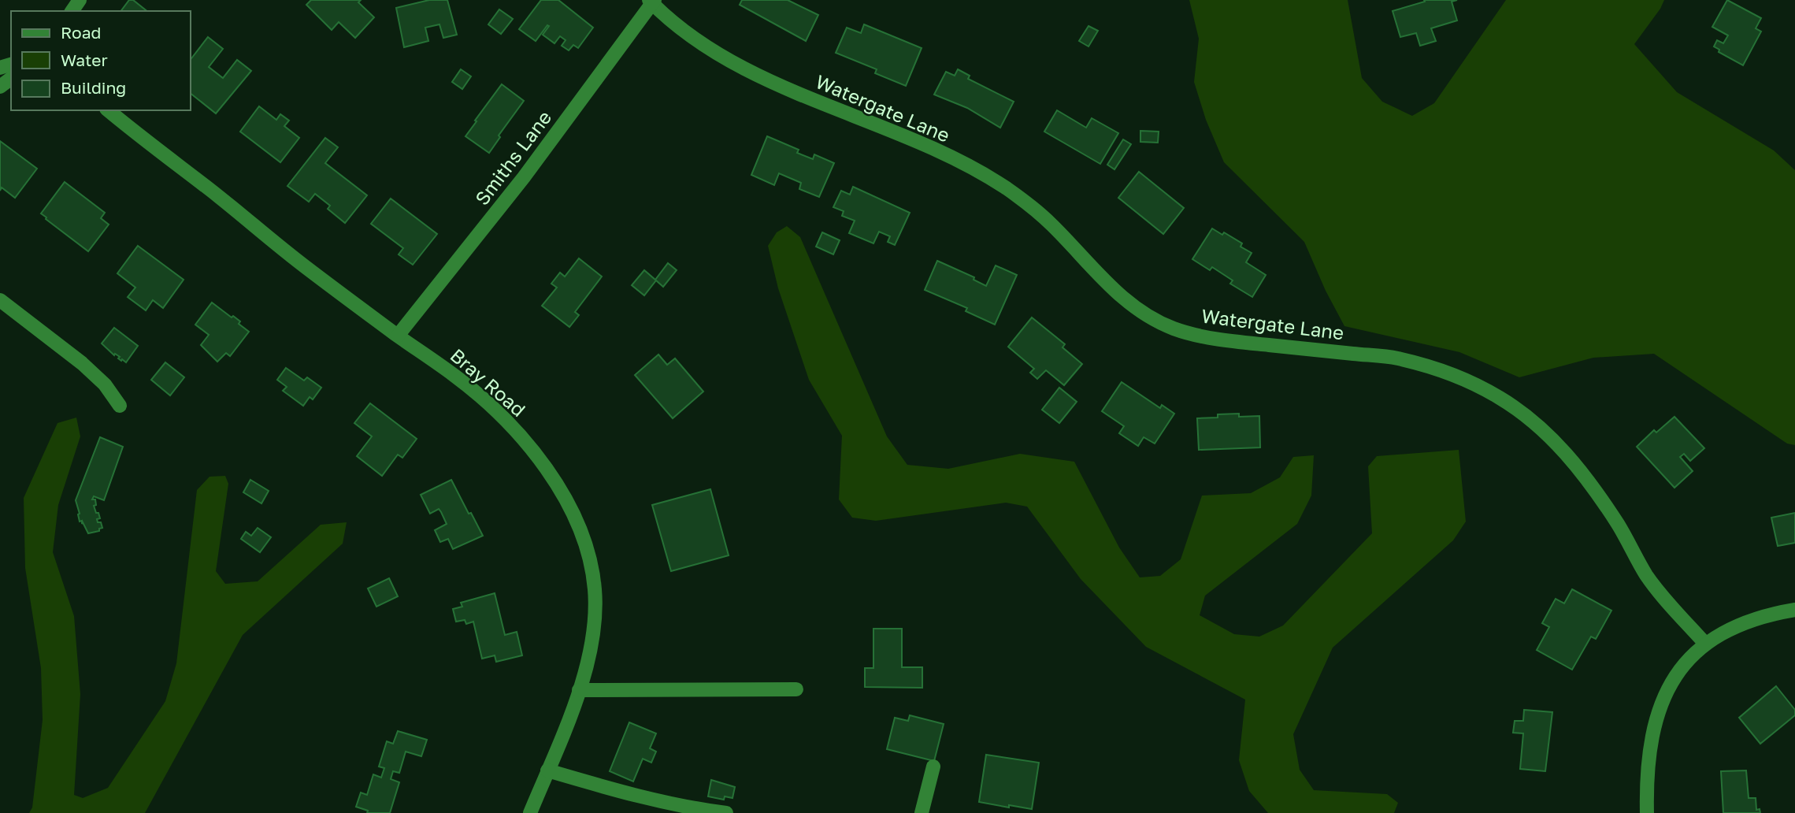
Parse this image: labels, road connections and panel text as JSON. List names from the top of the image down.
{
  "streets": {
    "street": ["Watergate Lane", "Smiths Lane", "Bray Road"]
  },
  "crossings": [
    ["Watergate Lane", "Smiths Lane"],
    ["Smiths Lane", "Bray Road"]
  ],
  "legend": ["Road", "Water", "Building"]
}
